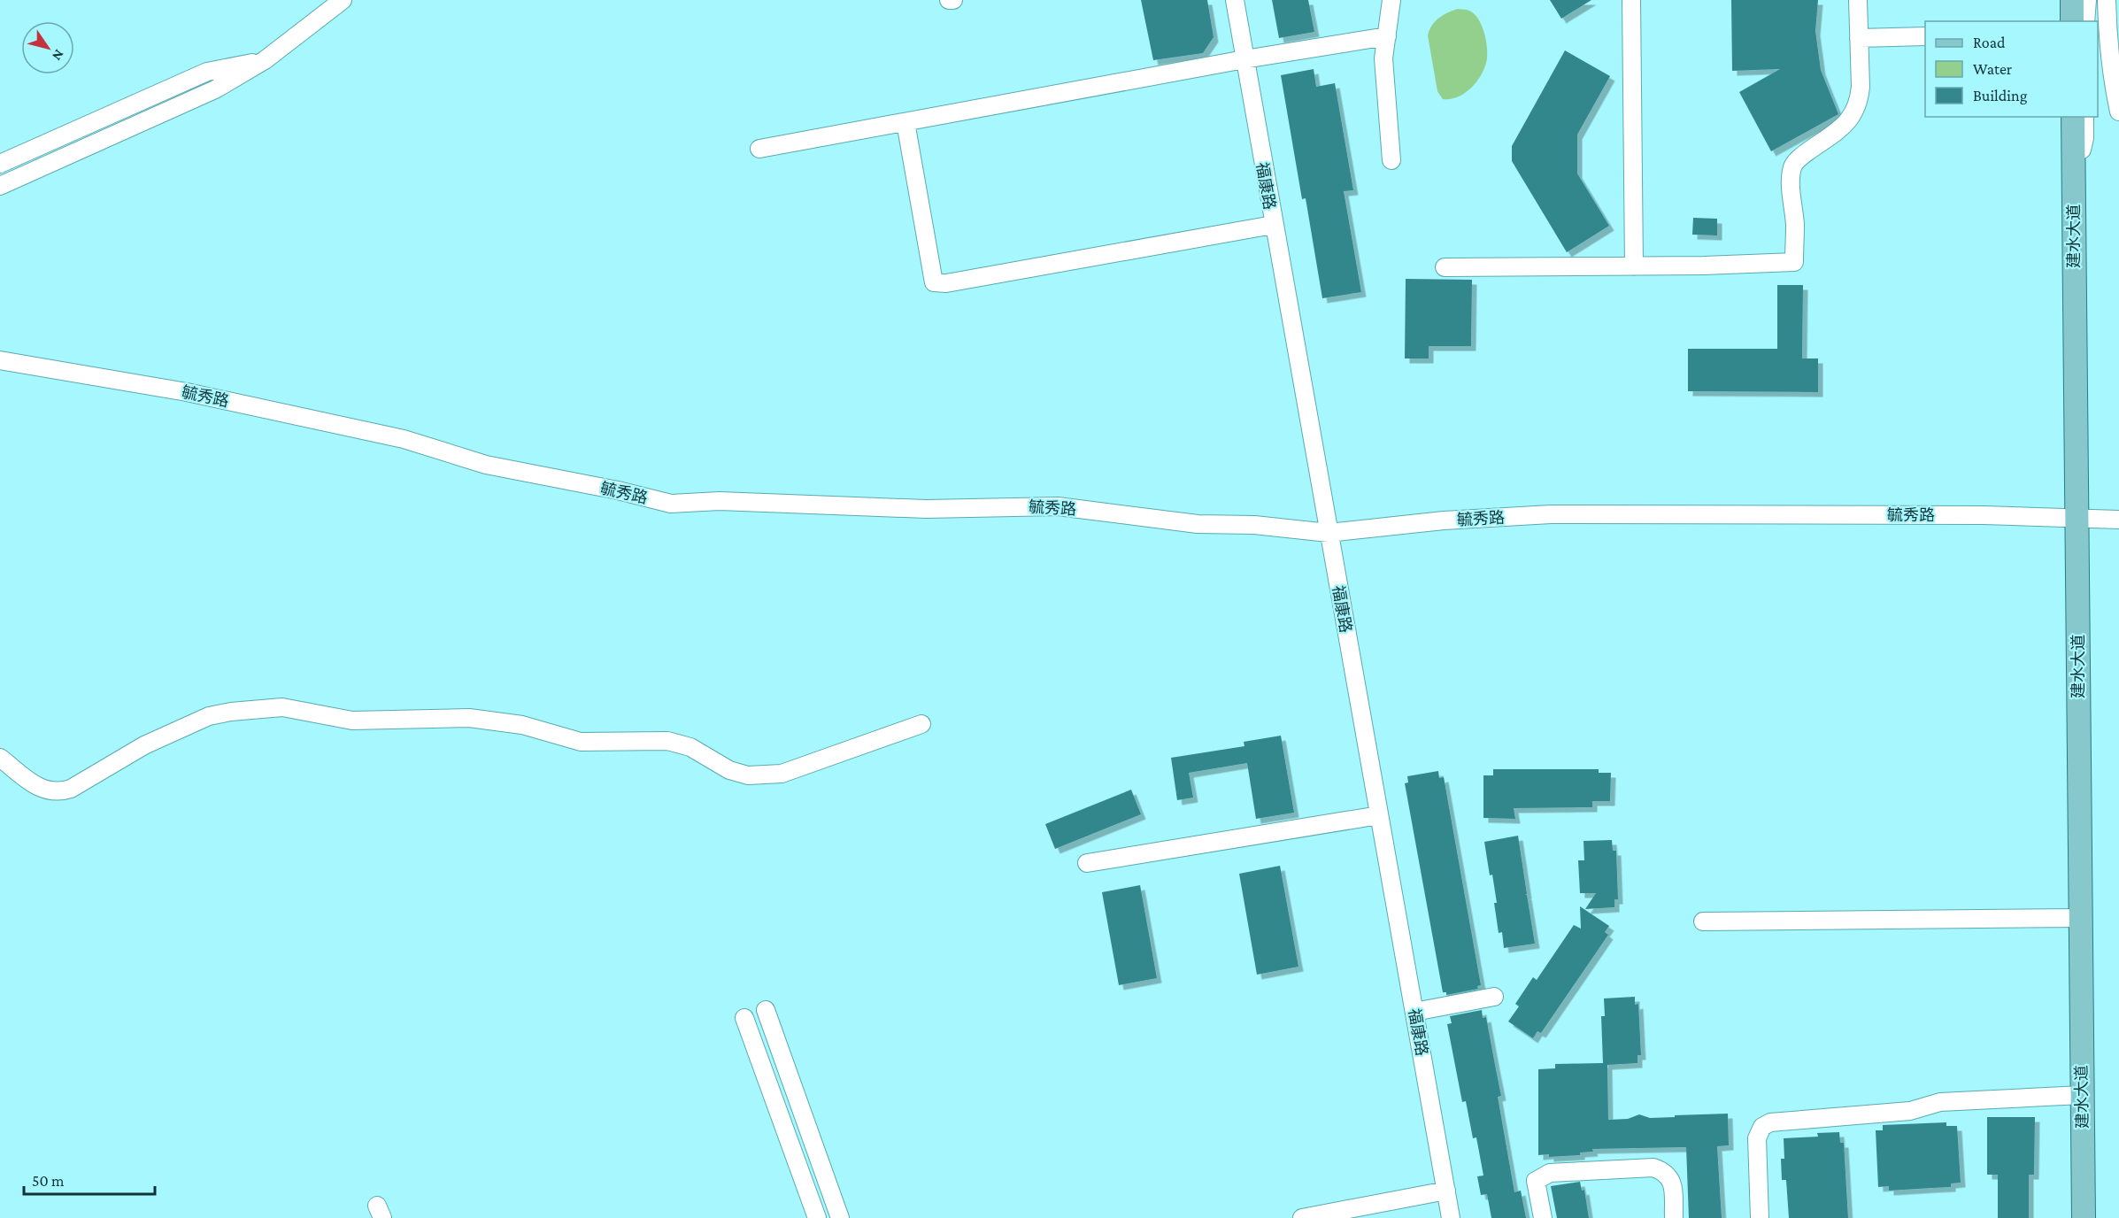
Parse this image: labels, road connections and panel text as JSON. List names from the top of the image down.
{
  "streets": {
    "main road": ["建水大道"],
    "street": ["福康路", "毓秀路"]
  },
  "crossings": [
    ["福康路", "毓秀路"],
    ["建水大道", "毓秀路"]
  ],
  "legend": ["Road", "Water", "Building"],
  "scale_bar": "50 m",
  "north": "bottom right"
}
